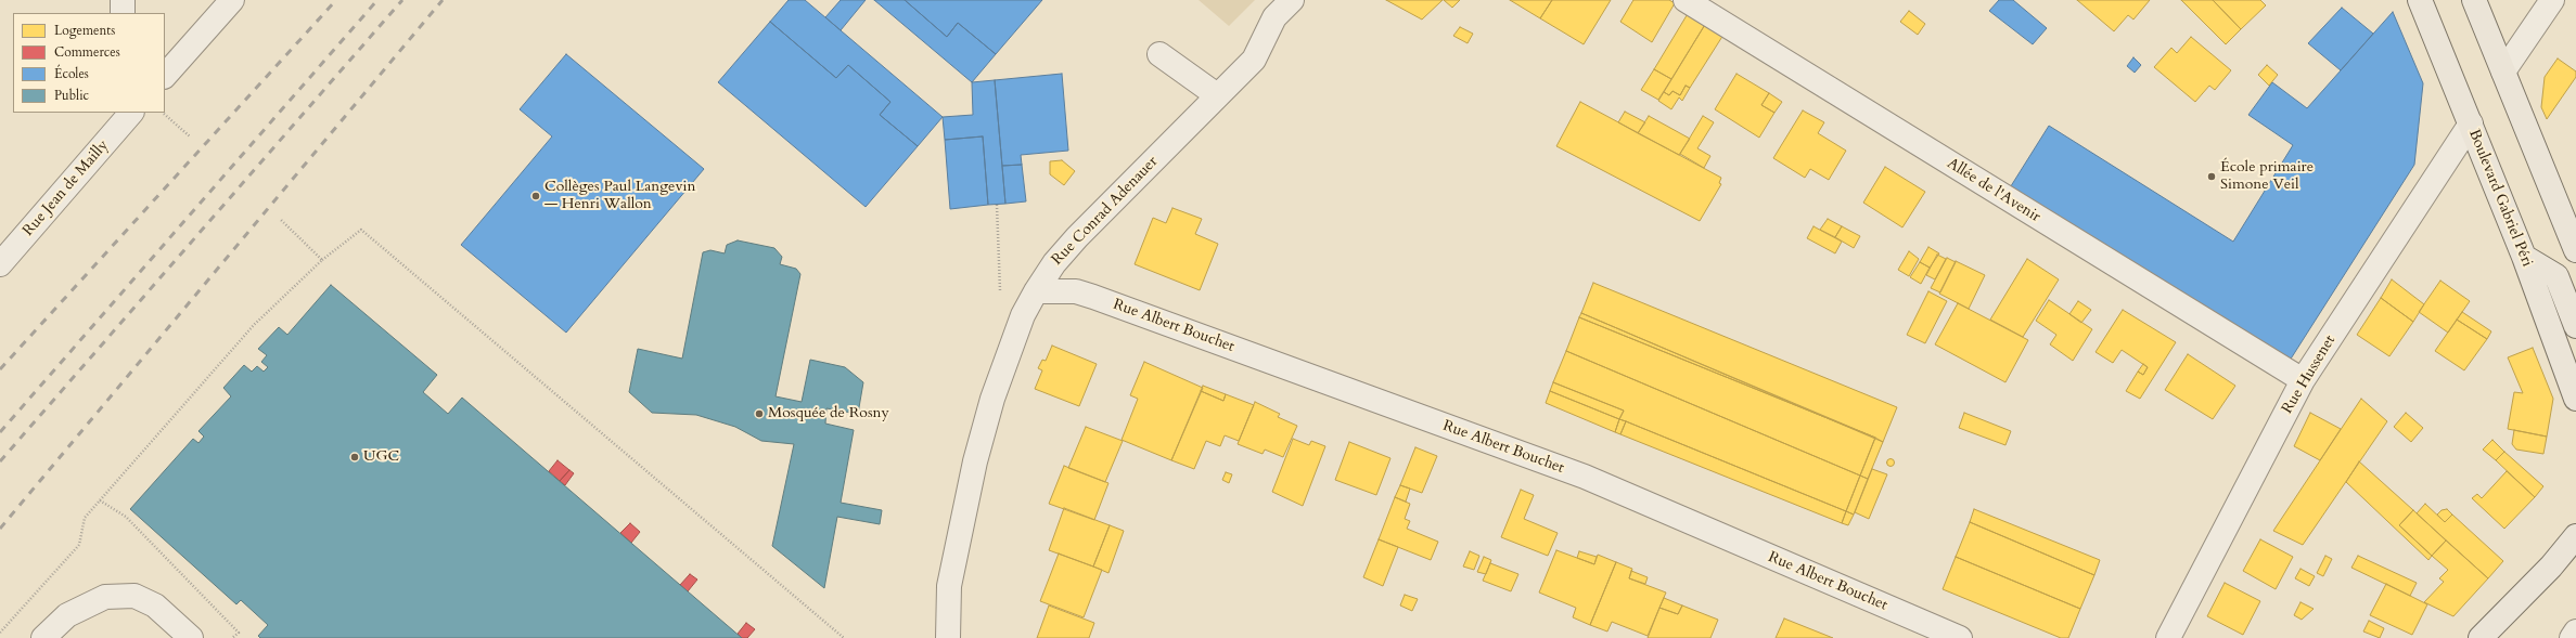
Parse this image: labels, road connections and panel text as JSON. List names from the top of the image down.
{
  "streets": {
    "main road": ["Boulevard Gabriel Péri"],
    "street": [
      "Rue Jean de Mailly",
      "Allée de l'Avenir",
      "Rue Conrad Adenauer",
      "Rue Albert Bouchet",
      "Rue Hussenet"
    ]
  },
  "crossings": [
    ["Allée de l'Avenir", "Rue Hussenet"],
    ["Boulevard Gabriel Péri", "Rue Hussenet"],
    ["Rue Conrad Adenauer", "Rue Albert Bouchet"]
  ],
  "places": [
    "École primaire Simone Veil",
    "Collèges Paul Langevin — Henri Wallon",
    "Mosquée de Rosny",
    "UGC"
  ],
  "legend": [
    "Logements",
    "Commerces",
    "Écoles",
    "Public"
  ]
}
